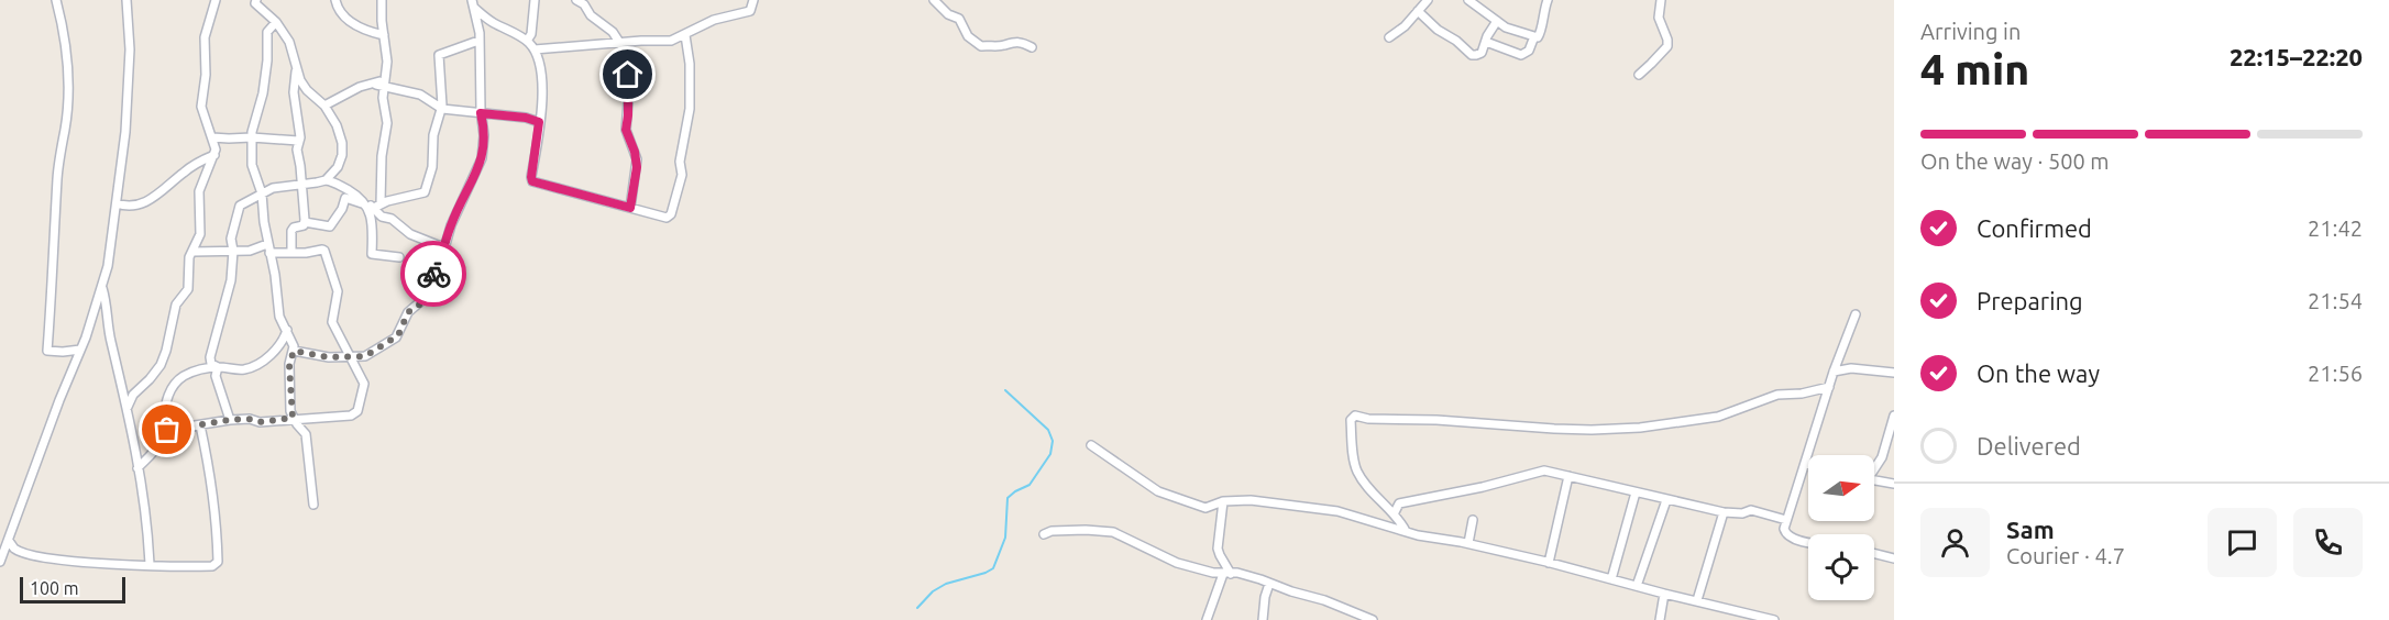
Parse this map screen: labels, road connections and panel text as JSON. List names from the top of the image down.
{
  "scale_bar": "100 m",
  "north": "right",
  "page": {
    "heading": ["4 min", "Arriving in", "22:15–22:20"],
    "panel": ["Sam", "Courier · 4.7"],
    "bar": "On the way · 500 m",
    "list": [
      ["Confirmed", "21:42"],
      ["Preparing", "21:54"],
      ["On the way", "21:56"],
      "Delivered"
    ],
    "scale": "100 m"
  }
}
